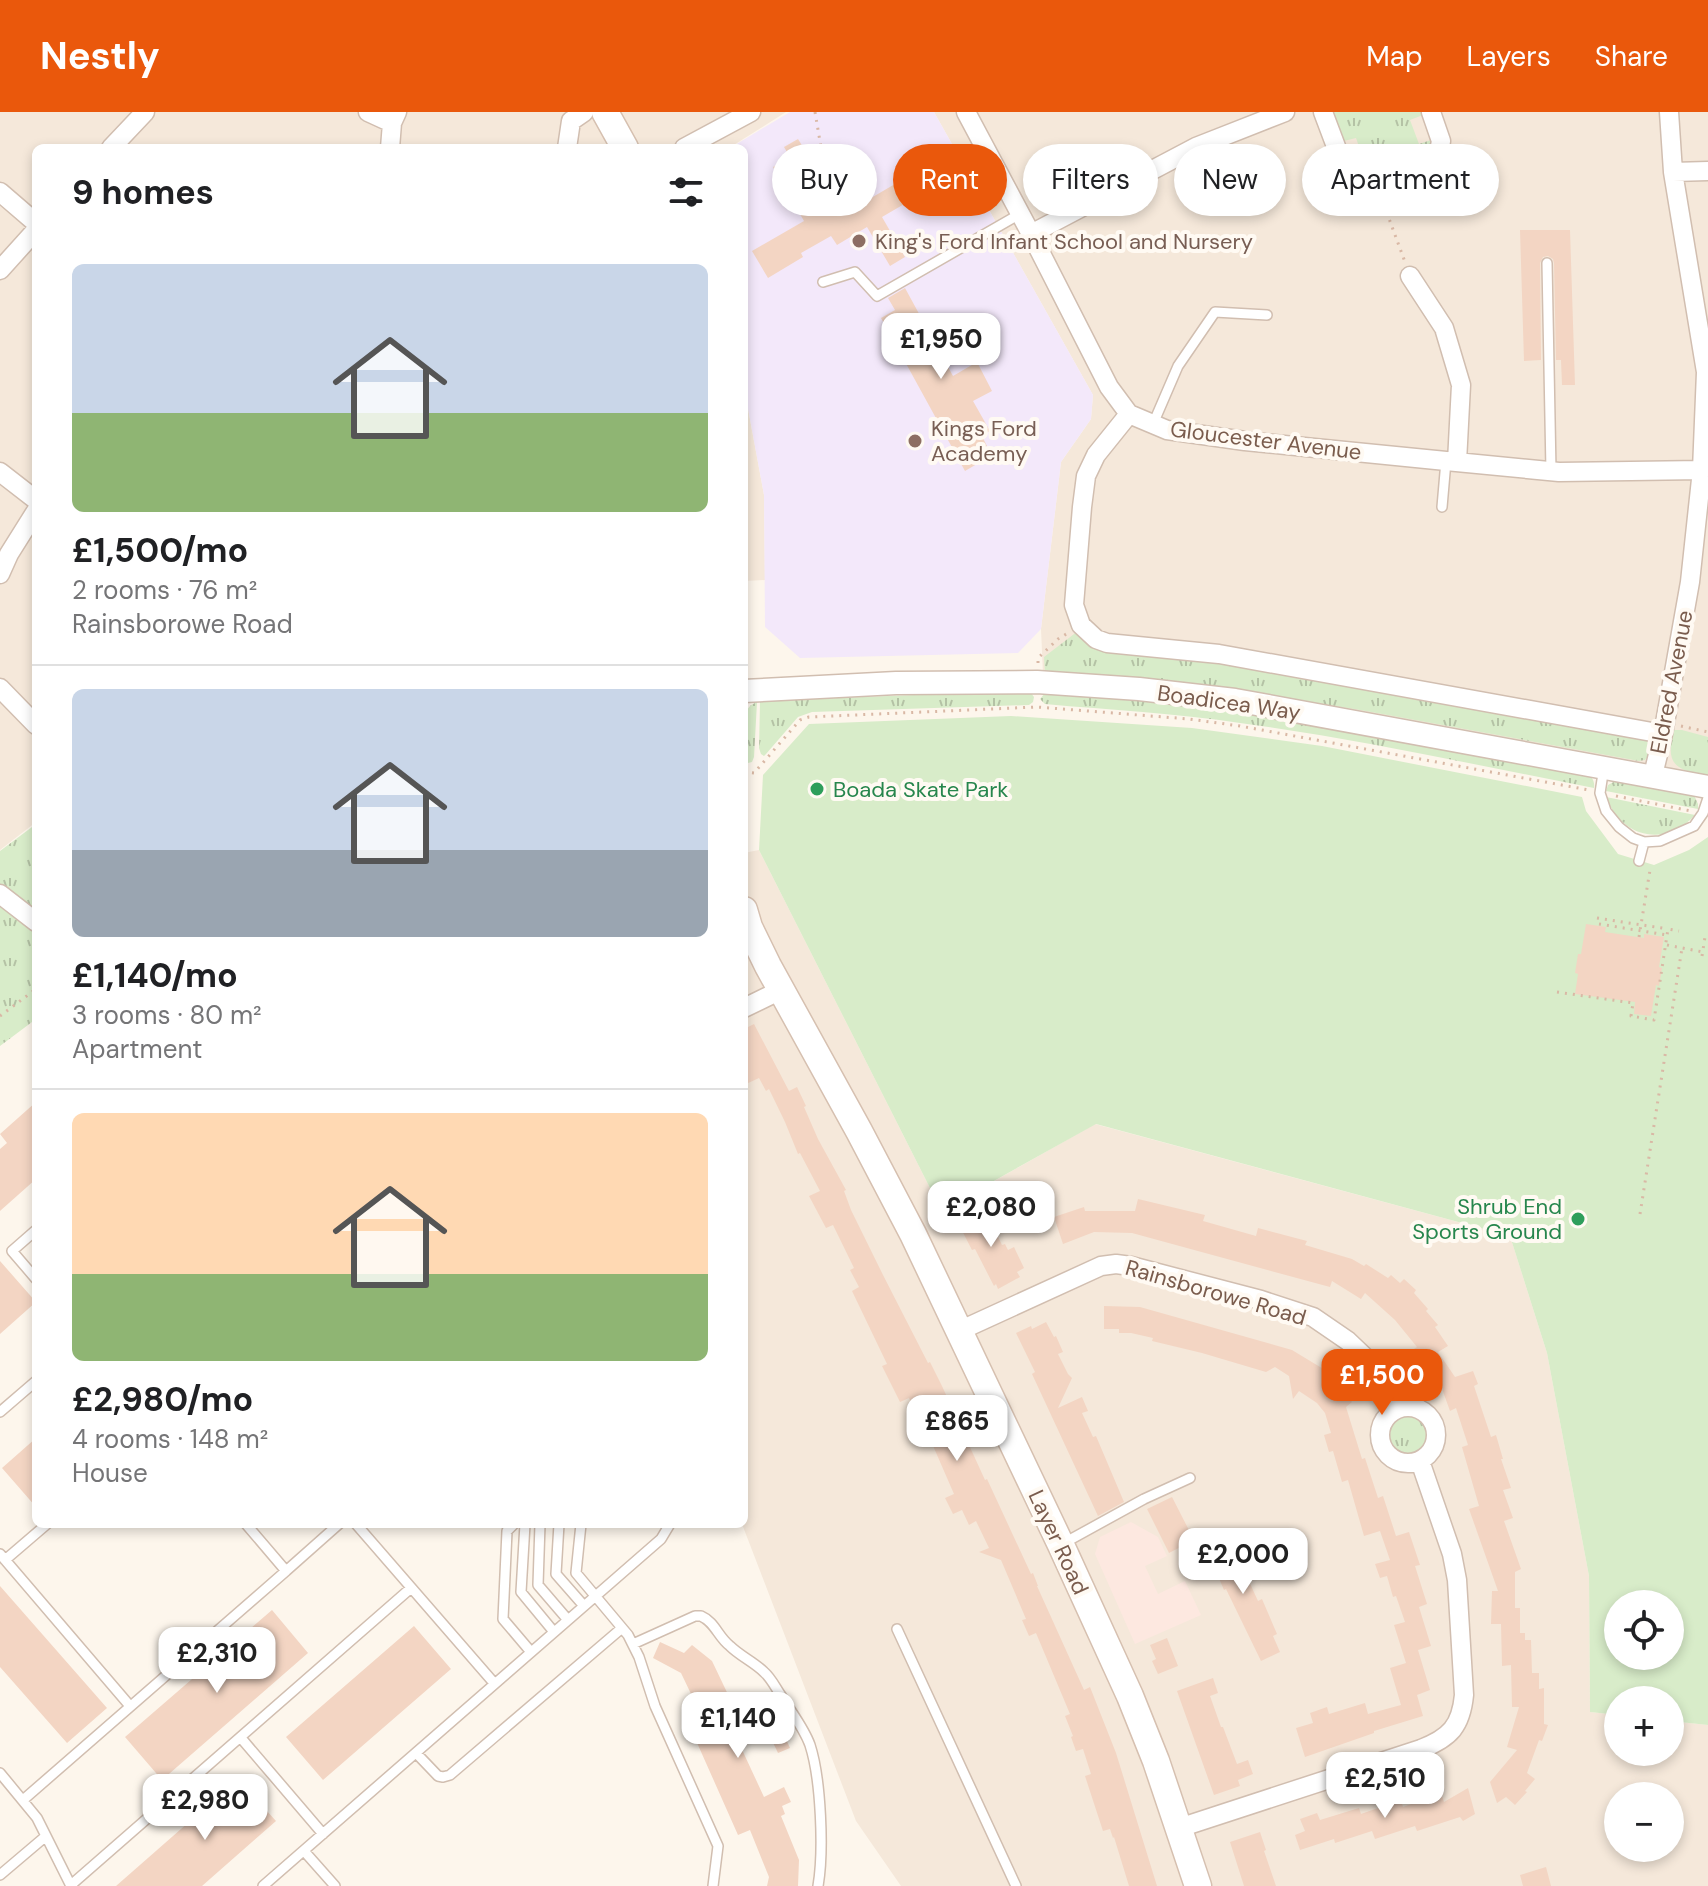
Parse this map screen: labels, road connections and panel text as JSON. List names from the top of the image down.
{
  "streets": {
    "main road": ["Layer Road"],
    "street": [
      "Gloucester Avenue",
      "Eldred Avenue",
      "Boadicea Way",
      "Rainsborowe Road"
    ]
  },
  "crossings": [
    ["Gloucester Avenue", "Eldred Avenue"],
    ["Eldred Avenue", "Boadicea Way"],
    ["Rainsborowe Road", "Layer Road"]
  ],
  "places": [
    "King's Ford Infant School and Nursery",
    "Kings Ford Academy",
    "Boada Skate Park",
    "Shrub End Sports Ground"
  ],
  "page": {
    "header": "Nestly",
    "nav": ["Map", "Layers", "Share"],
    "chip": [
      "Buy",
      "Rent",
      "Filters",
      "New",
      "Apartment"
    ],
    "heading": "9 homes",
    "list": [
      {
        "name": "£1,500/mo",
        "note": "2 rooms · 76 m² · Rainsborowe Road"
      },
      {
        "name": "£1,140/mo",
        "note": "3 rooms · 80 m² · Apartment"
      },
      {
        "name": "£2,980/mo",
        "note": "4 rooms · 148 m² · House"
      }
    ],
    "price": [
      "£1,950",
      "£2,080",
      "£1,500",
      "£865",
      "£2,000",
      "£2,310",
      "£1,140",
      "£2,510",
      "£2,980"
    ],
    "map_buttons": ["+", "−"]
  }
}
